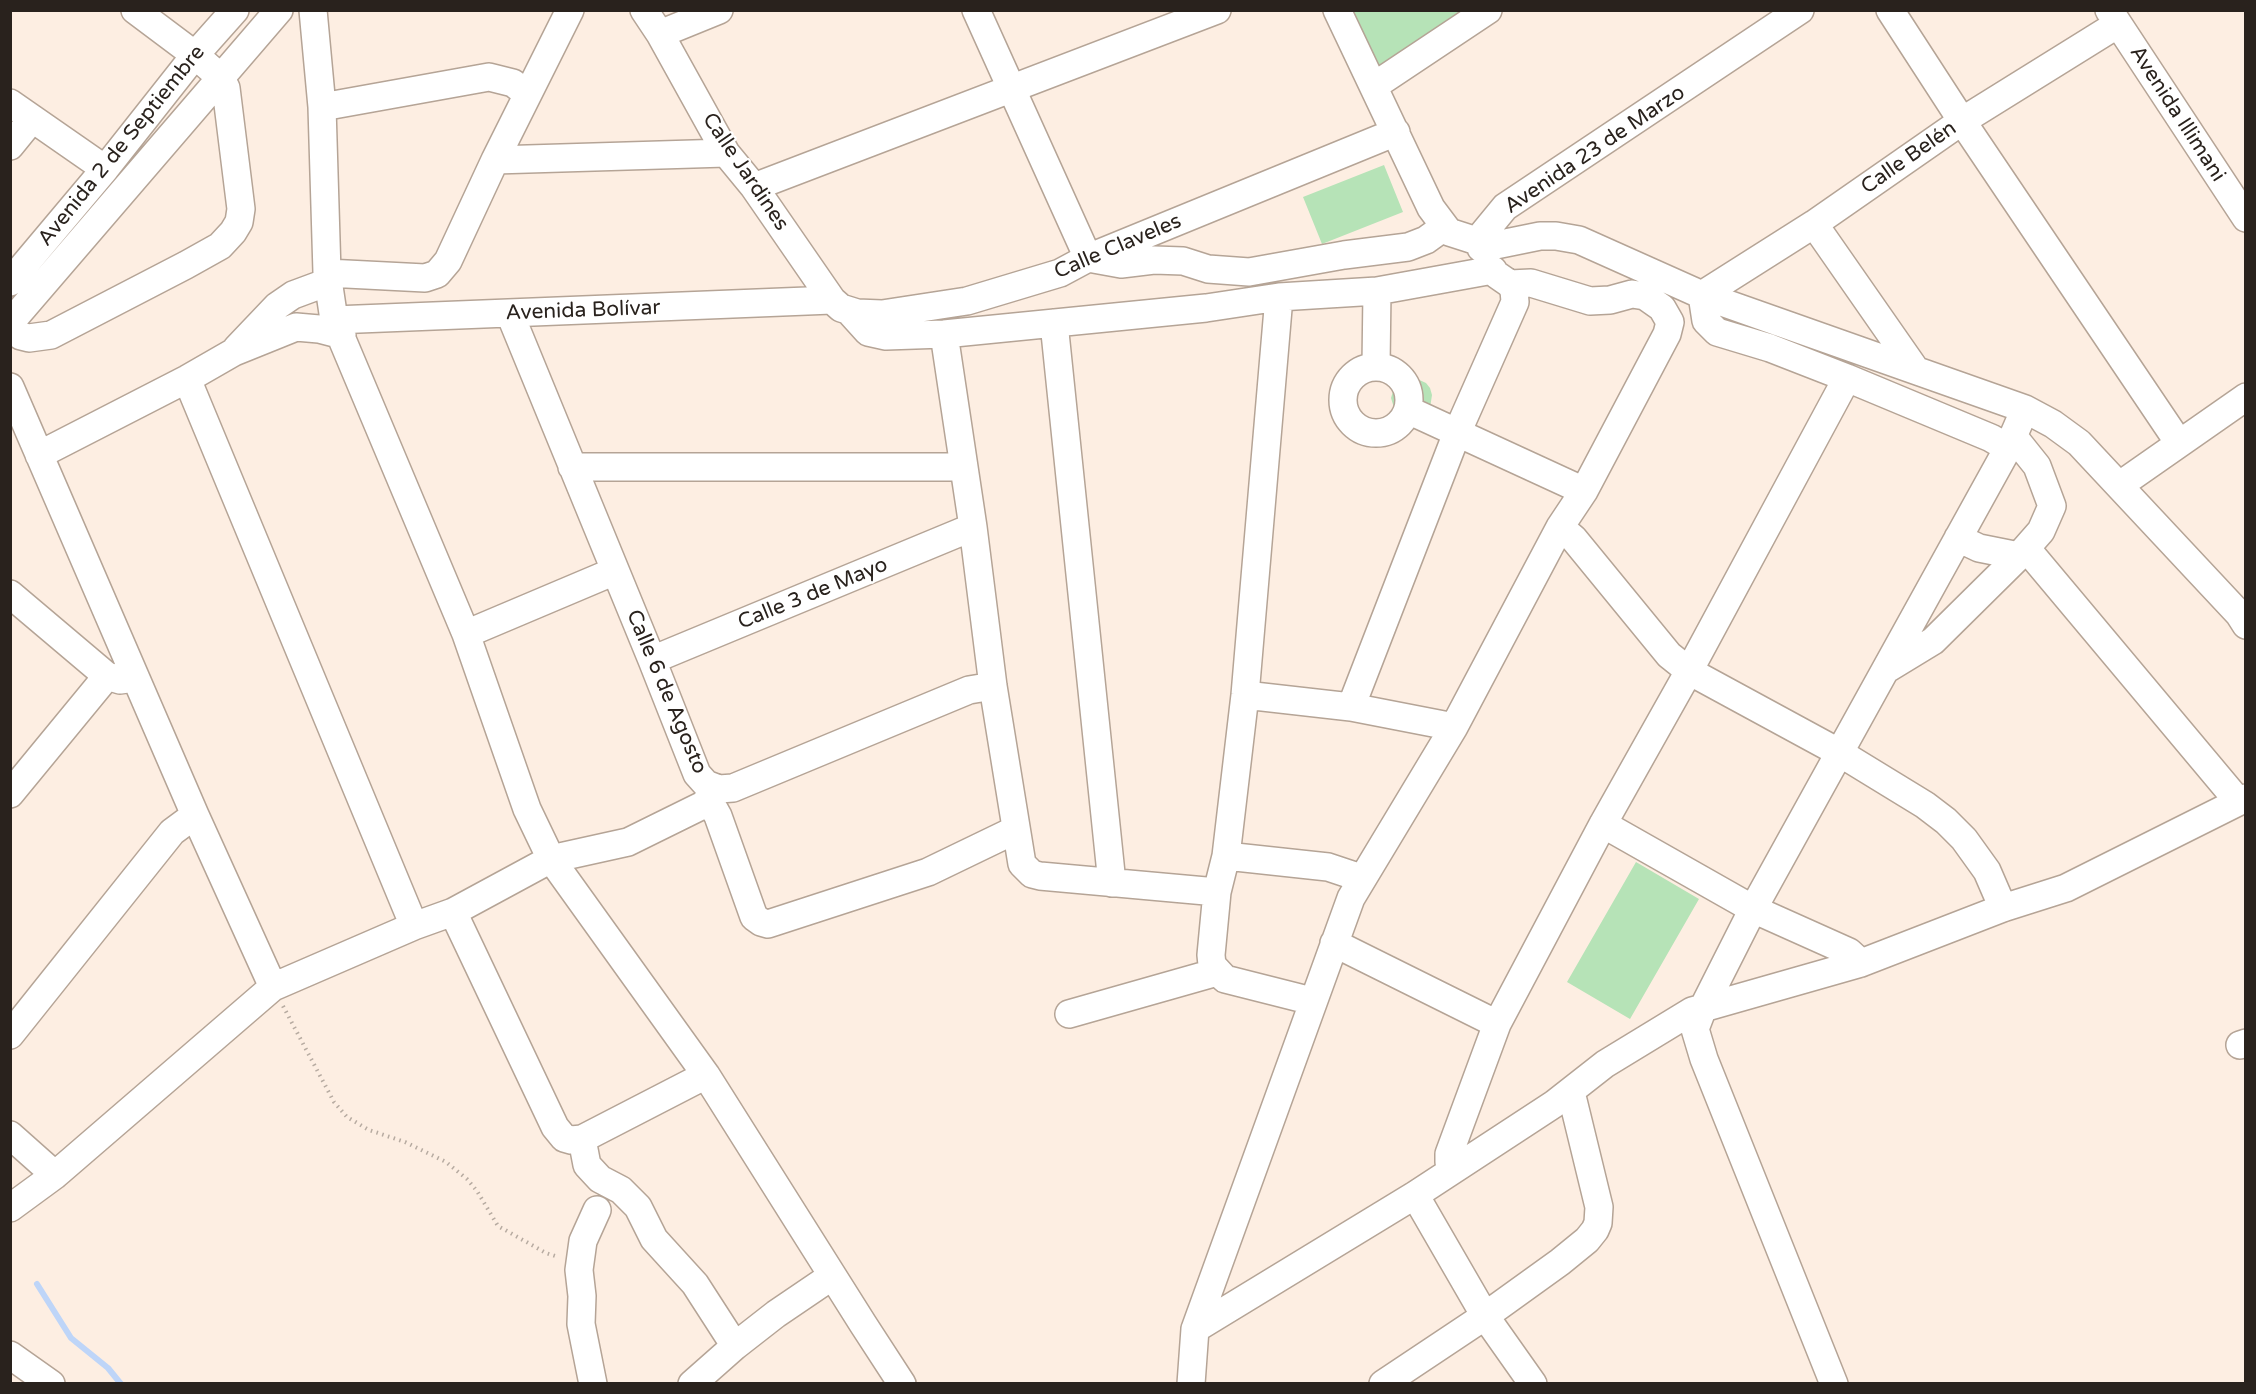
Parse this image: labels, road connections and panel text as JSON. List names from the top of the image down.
{
  "streets": {
    "street": [
      "Avenida Illimani",
      "Avenida 2 de Septiembre",
      "Avenida 23 de Marzo",
      "Calle Belén",
      "Calle Jardines",
      "Calle Claveles",
      "Avenida Bolívar",
      "Calle 3 de Mayo",
      "Calle 6 de Agosto"
    ]
  },
  "crossings": [
    ["Avenida Illimani", "Calle Belén"],
    ["Avenida 23 de Marzo", "Calle Jardines"],
    ["Calle Jardines", "Calle Claveles"],
    ["Calle Jardines", "Avenida Bolívar"],
    ["Calle Claveles", "Avenida Bolívar"],
    ["Avenida Bolívar", "Calle 6 de Agosto"],
    ["Calle 3 de Mayo", "Calle 6 de Agosto"]
  ]
}
